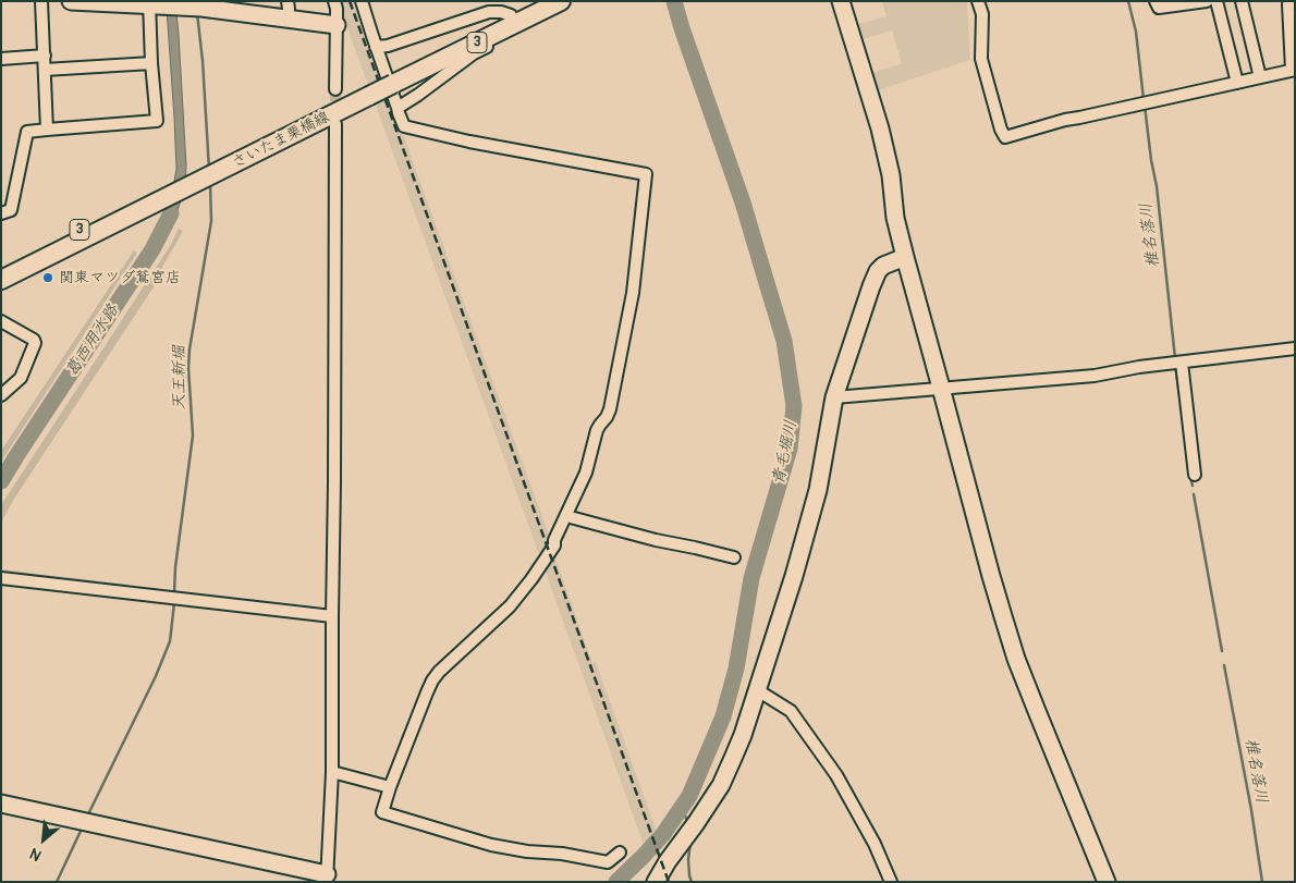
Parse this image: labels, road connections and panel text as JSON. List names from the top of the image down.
{
  "streets": {
    "main road": ["3", "さいたま栗橋線"]
  },
  "water": [
    "椎名落川",
    "葛西用水路",
    "天王新堀",
    "青毛堀川"
  ],
  "places": ["関東マツダ鷲宮店"],
  "north": "bottom left"
}
